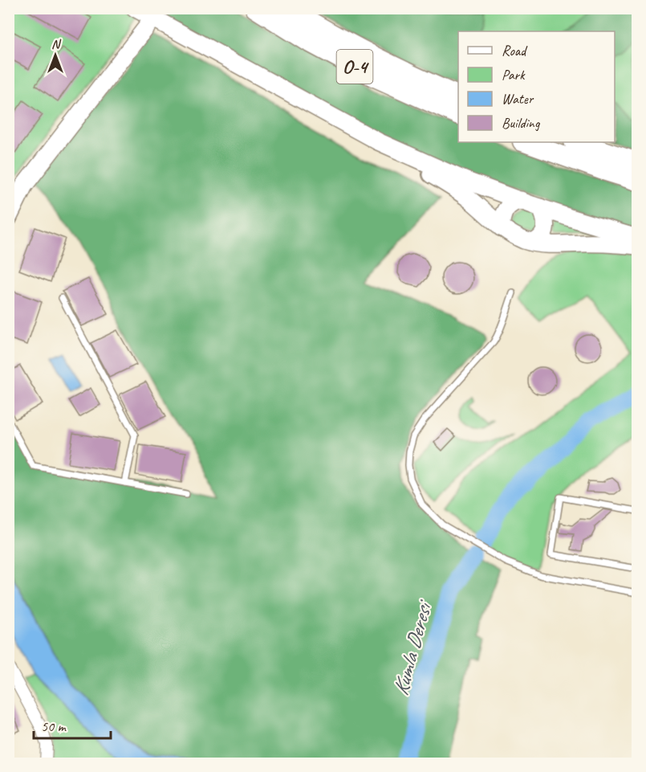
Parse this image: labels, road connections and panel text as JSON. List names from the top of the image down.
{
  "streets": {
    "highway": ["O-4"]
  },
  "water": ["Kumla Deresi"],
  "legend": [
    "Road",
    "Park",
    "Water",
    "Building"
  ],
  "scale_bar": "50 m",
  "north": "top"
}
